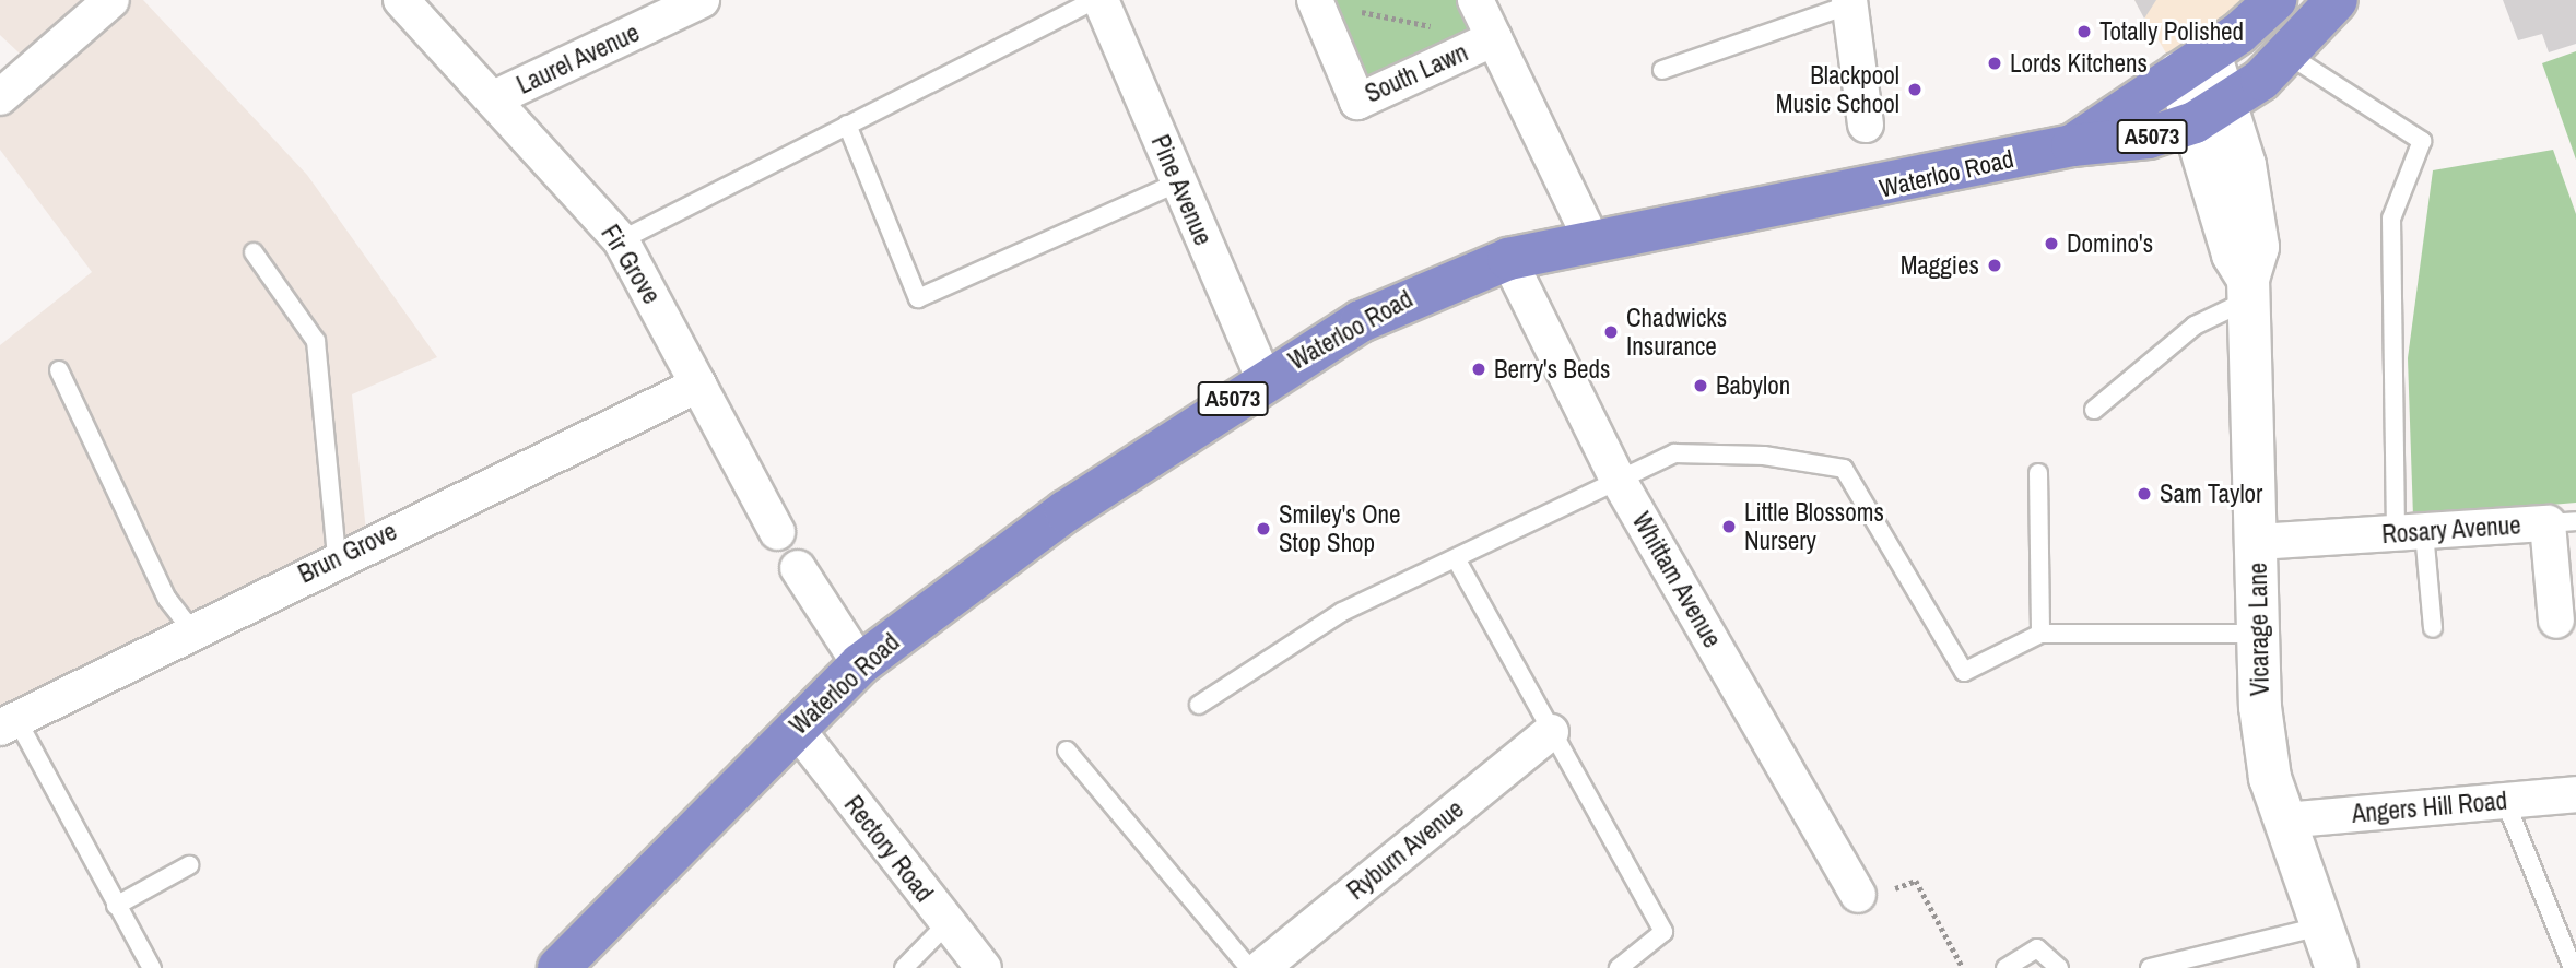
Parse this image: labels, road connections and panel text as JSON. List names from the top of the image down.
{
  "streets": {
    "highway": ["A5073", "Waterloo Road"],
    "street": [
      "Laurel Avenue",
      "South Lawn",
      "Pine Avenue",
      "Fir Grove",
      "Rosary Avenue",
      "Brun Grove",
      "Whittam Avenue",
      "Vicarage Lane",
      "Angers Hill Road",
      "Rectory Road",
      "Ryburn Avenue"
    ]
  },
  "crossings": [
    ["Laurel Avenue", "Fir Grove"],
    ["South Lawn", "Waterloo Road"],
    ["Waterloo Road", "Pine Avenue"],
    ["Waterloo Road", "Whittam Avenue"],
    ["Waterloo Road", "Vicarage Lane"],
    ["Waterloo Road", "Rectory Road"],
    ["Fir Grove", "Brun Grove"],
    ["Rosary Avenue", "Vicarage Lane"],
    ["Vicarage Lane", "Angers Hill Road"]
  ],
  "places": [
    "Totally Polished",
    "Lords Kitchens",
    "Blackpool Music School",
    "Domino's",
    "Maggies",
    "Chadwicks Insurance",
    "Berry's Beds",
    "Babylon",
    "Sam Taylor",
    "Little Blossoms Nursery",
    "Smiley's One Stop Shop"
  ]
}
